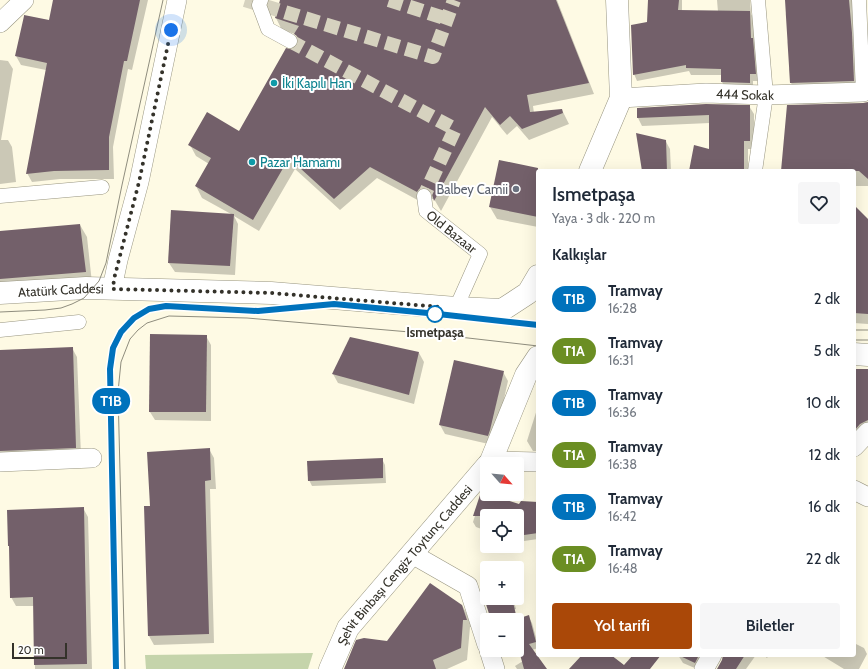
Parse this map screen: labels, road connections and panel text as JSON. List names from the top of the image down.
{
  "streets": {
    "street": [
      "444 Sokak",
      "Old Bazaar",
      "Atatürk Caddesi",
      "Şehit Binbaşı Cengiz Toytunç Caddesi"
    ]
  },
  "crossings": [
    ["Old Bazaar", "Atatürk Caddesi"]
  ],
  "places": [
    "İki Kapılı Han",
    "Pazar Hamamı",
    "Balbey Camii",
    "Ismetpaşa"
  ],
  "lines": ["tram line T1B"],
  "scale_bar": "20 m",
  "north": "bottom right",
  "page": {
    "on_map": "T1B",
    "heading": [
      ["Ismetpaşa", "Yaya · 3 dk · 220 m"],
      "Kalkışlar"
    ],
    "list": [
      {
        "mark": "T1B",
        "name": "Tramvay",
        "note": "16:28",
        "value": "2 dk"
      },
      {
        "mark": "T1A",
        "name": "Tramvay",
        "note": "16:31",
        "value": "5 dk"
      },
      {
        "mark": "T1B",
        "name": "Tramvay",
        "note": "16:36",
        "value": "10 dk"
      },
      {
        "mark": "T1A",
        "name": "Tramvay",
        "note": "16:38",
        "value": "12 dk"
      },
      {
        "mark": "T1B",
        "name": "Tramvay",
        "note": "16:42",
        "value": "16 dk"
      },
      {
        "mark": "T1A",
        "name": "Tramvay",
        "note": "16:48",
        "value": "22 dk"
      }
    ],
    "map_buttons": ["+", "−"],
    "buttons": ["Yol tarifi", "Biletler"],
    "scale": "20 m"
  }
}
